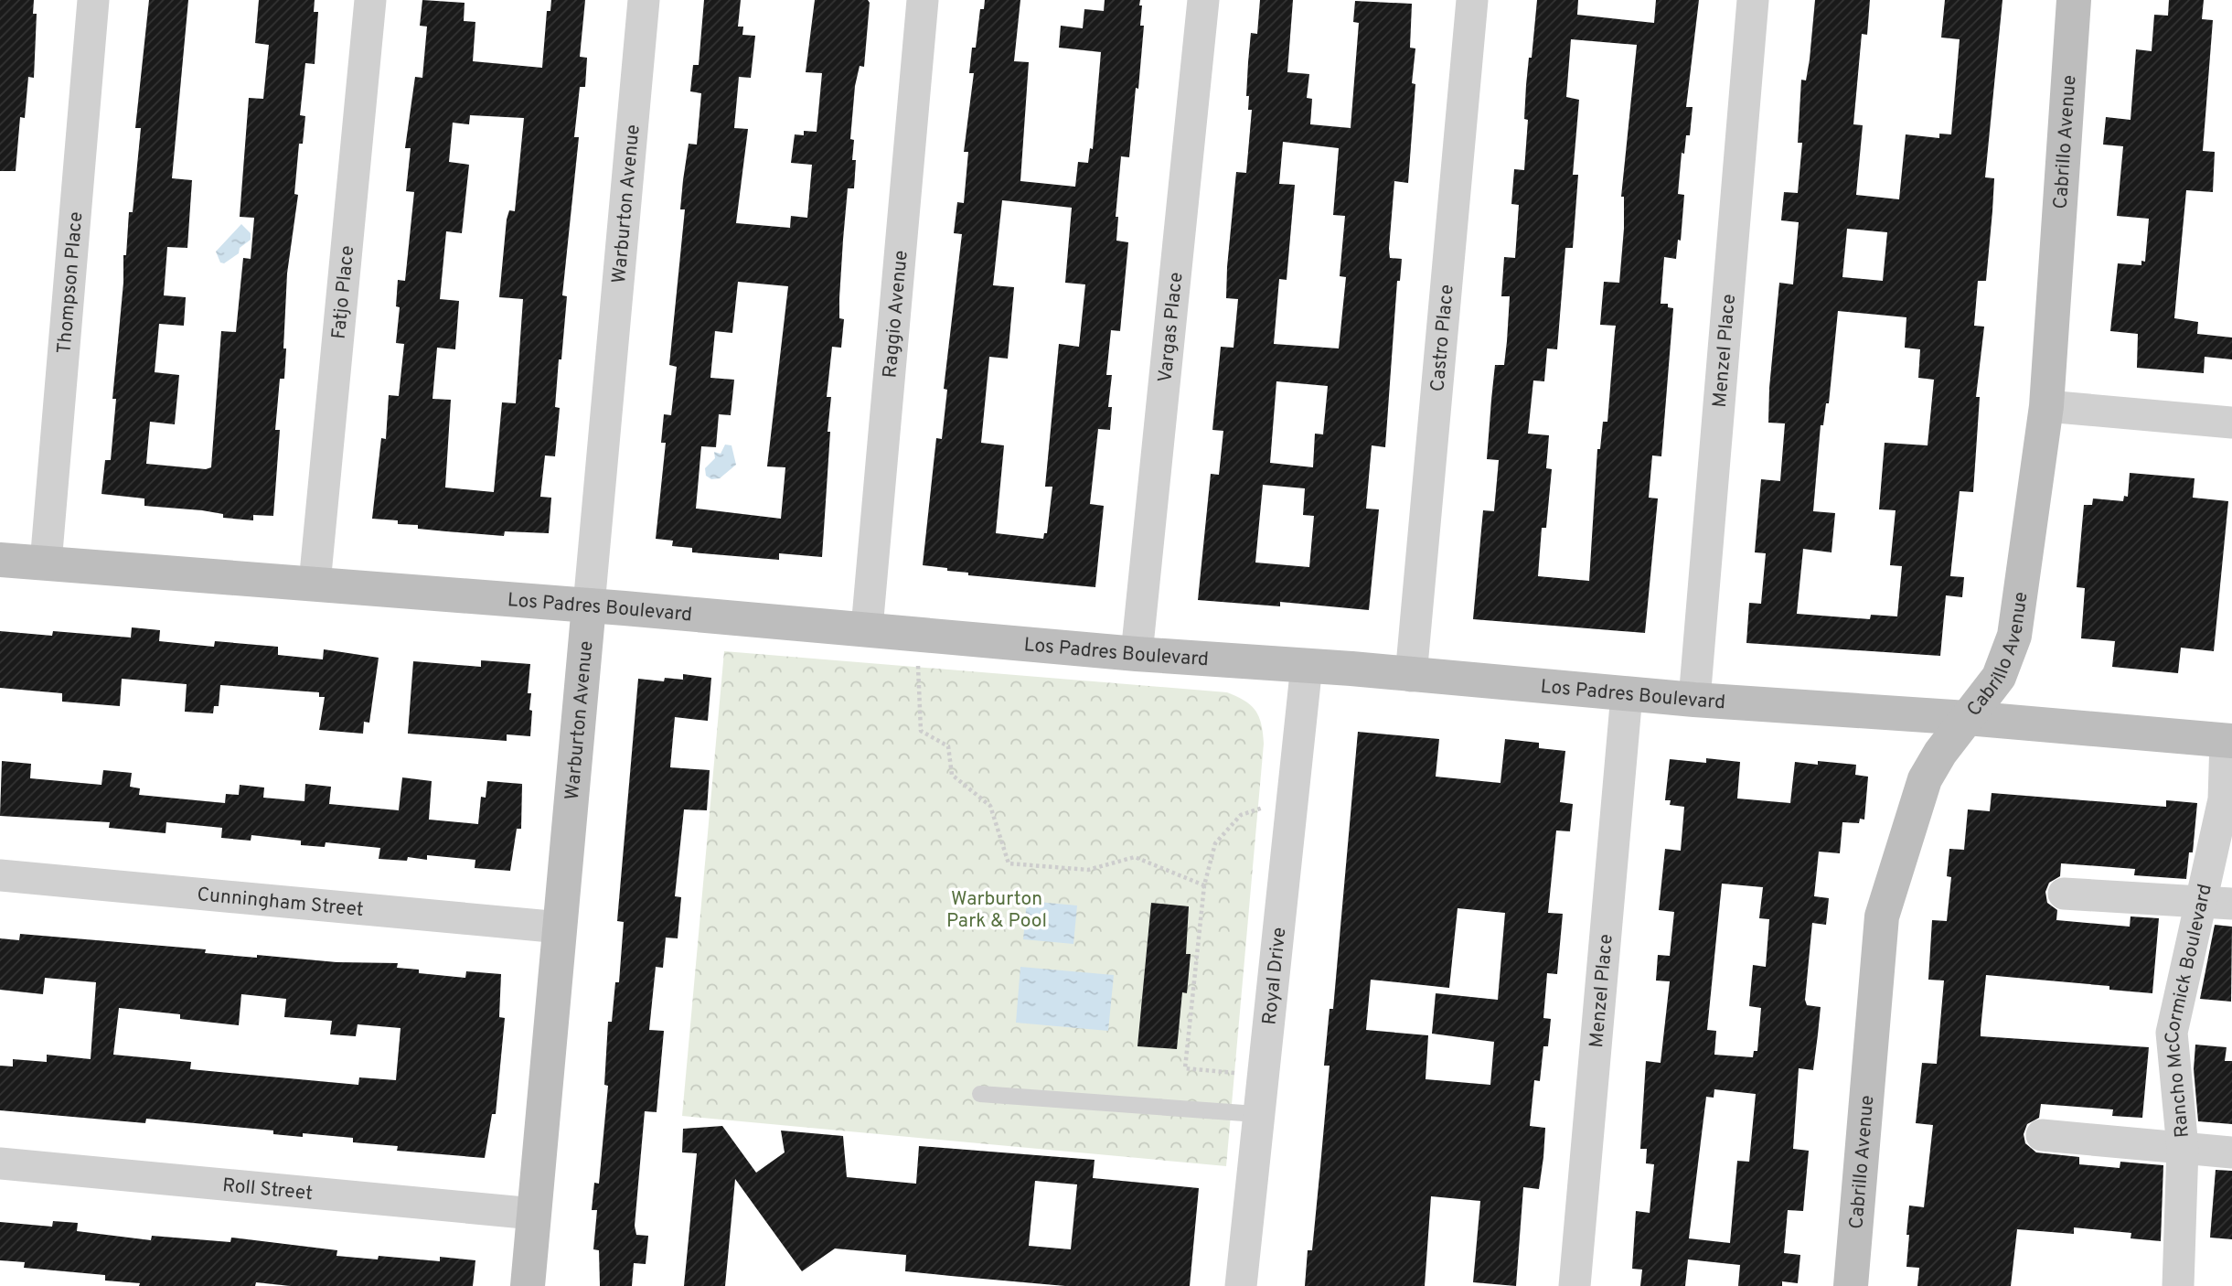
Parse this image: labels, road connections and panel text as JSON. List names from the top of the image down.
{
  "streets": {
    "street": [
      "Cabrillo Avenue",
      "Warburton Avenue",
      "Thompson Place",
      "Fatjo Place",
      "Raggio Avenue",
      "Vargas Place",
      "Castro Place",
      "Menzel Place",
      "Los Padres Boulevard",
      "Cunningham Street",
      "Royal Drive",
      "Rancho McCormick Boulevard",
      "Roll Street"
    ]
  },
  "crossings": [
    ["Cabrillo Avenue", "Los Padres Boulevard"],
    ["Warburton Avenue", "Los Padres Boulevard"],
    ["Warburton Avenue", "Cunningham Street"],
    ["Warburton Avenue", "Roll Street"],
    ["Thompson Place", "Los Padres Boulevard"],
    ["Fatjo Place", "Los Padres Boulevard"],
    ["Raggio Avenue", "Los Padres Boulevard"],
    ["Vargas Place", "Los Padres Boulevard"],
    ["Castro Place", "Los Padres Boulevard"],
    ["Menzel Place", "Los Padres Boulevard"],
    ["Los Padres Boulevard", "Royal Drive"],
    ["Los Padres Boulevard", "Rancho McCormick Boulevard"]
  ],
  "parks": ["Warburton Park & Pool"]
}
